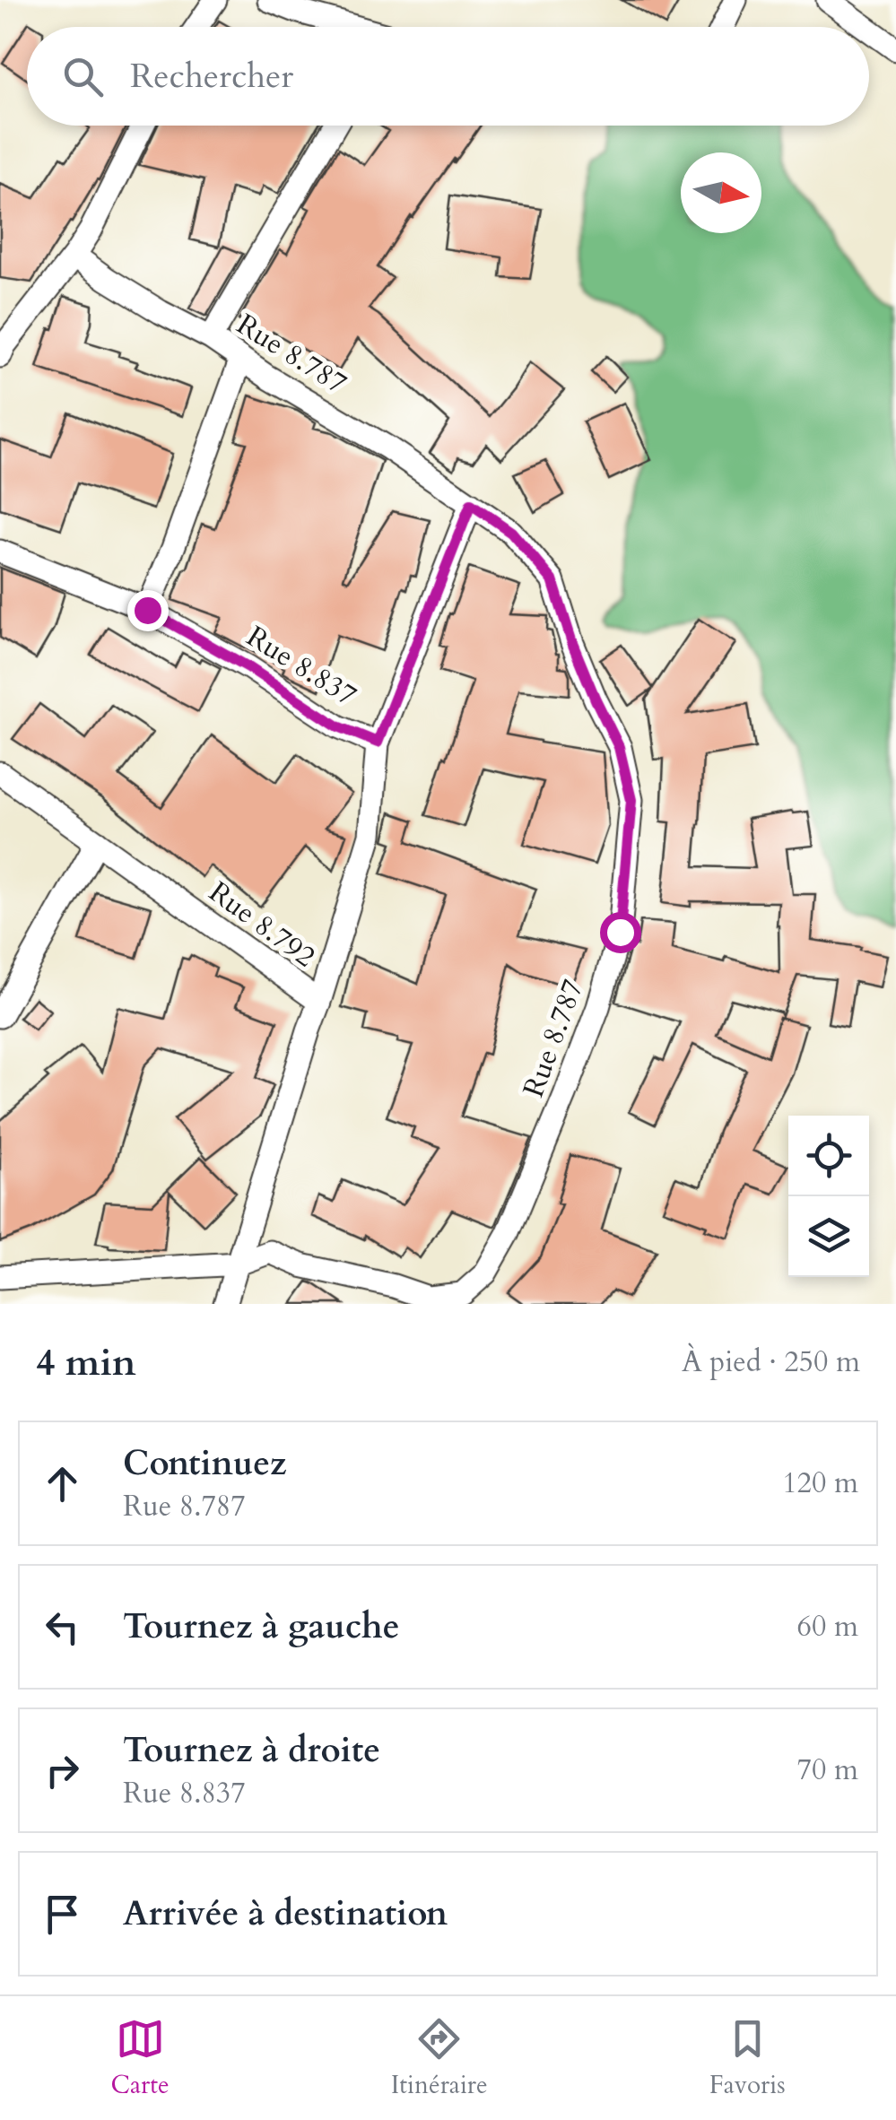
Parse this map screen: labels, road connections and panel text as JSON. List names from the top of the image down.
{
  "streets": {
    "street": ["Rue 8.787", "Rue 8.837", "Rue 8.792"]
  },
  "crossings": [
    ["Rue 8.787", "Rue 8.792"]
  ],
  "north": "right",
  "page": {
    "search": "Rechercher",
    "heading": ["4 min", "À pied · 250 m"],
    "list": [
      ["Continuez", "Rue 8.787", "120 m"],
      ["Tournez à gauche", "60 m"],
      ["Tournez à droite", "Rue 8.837", "70 m"],
      "Arrivée à destination"
    ],
    "nav": ["Carte", "Itinéraire", "Favoris"]
  }
}
